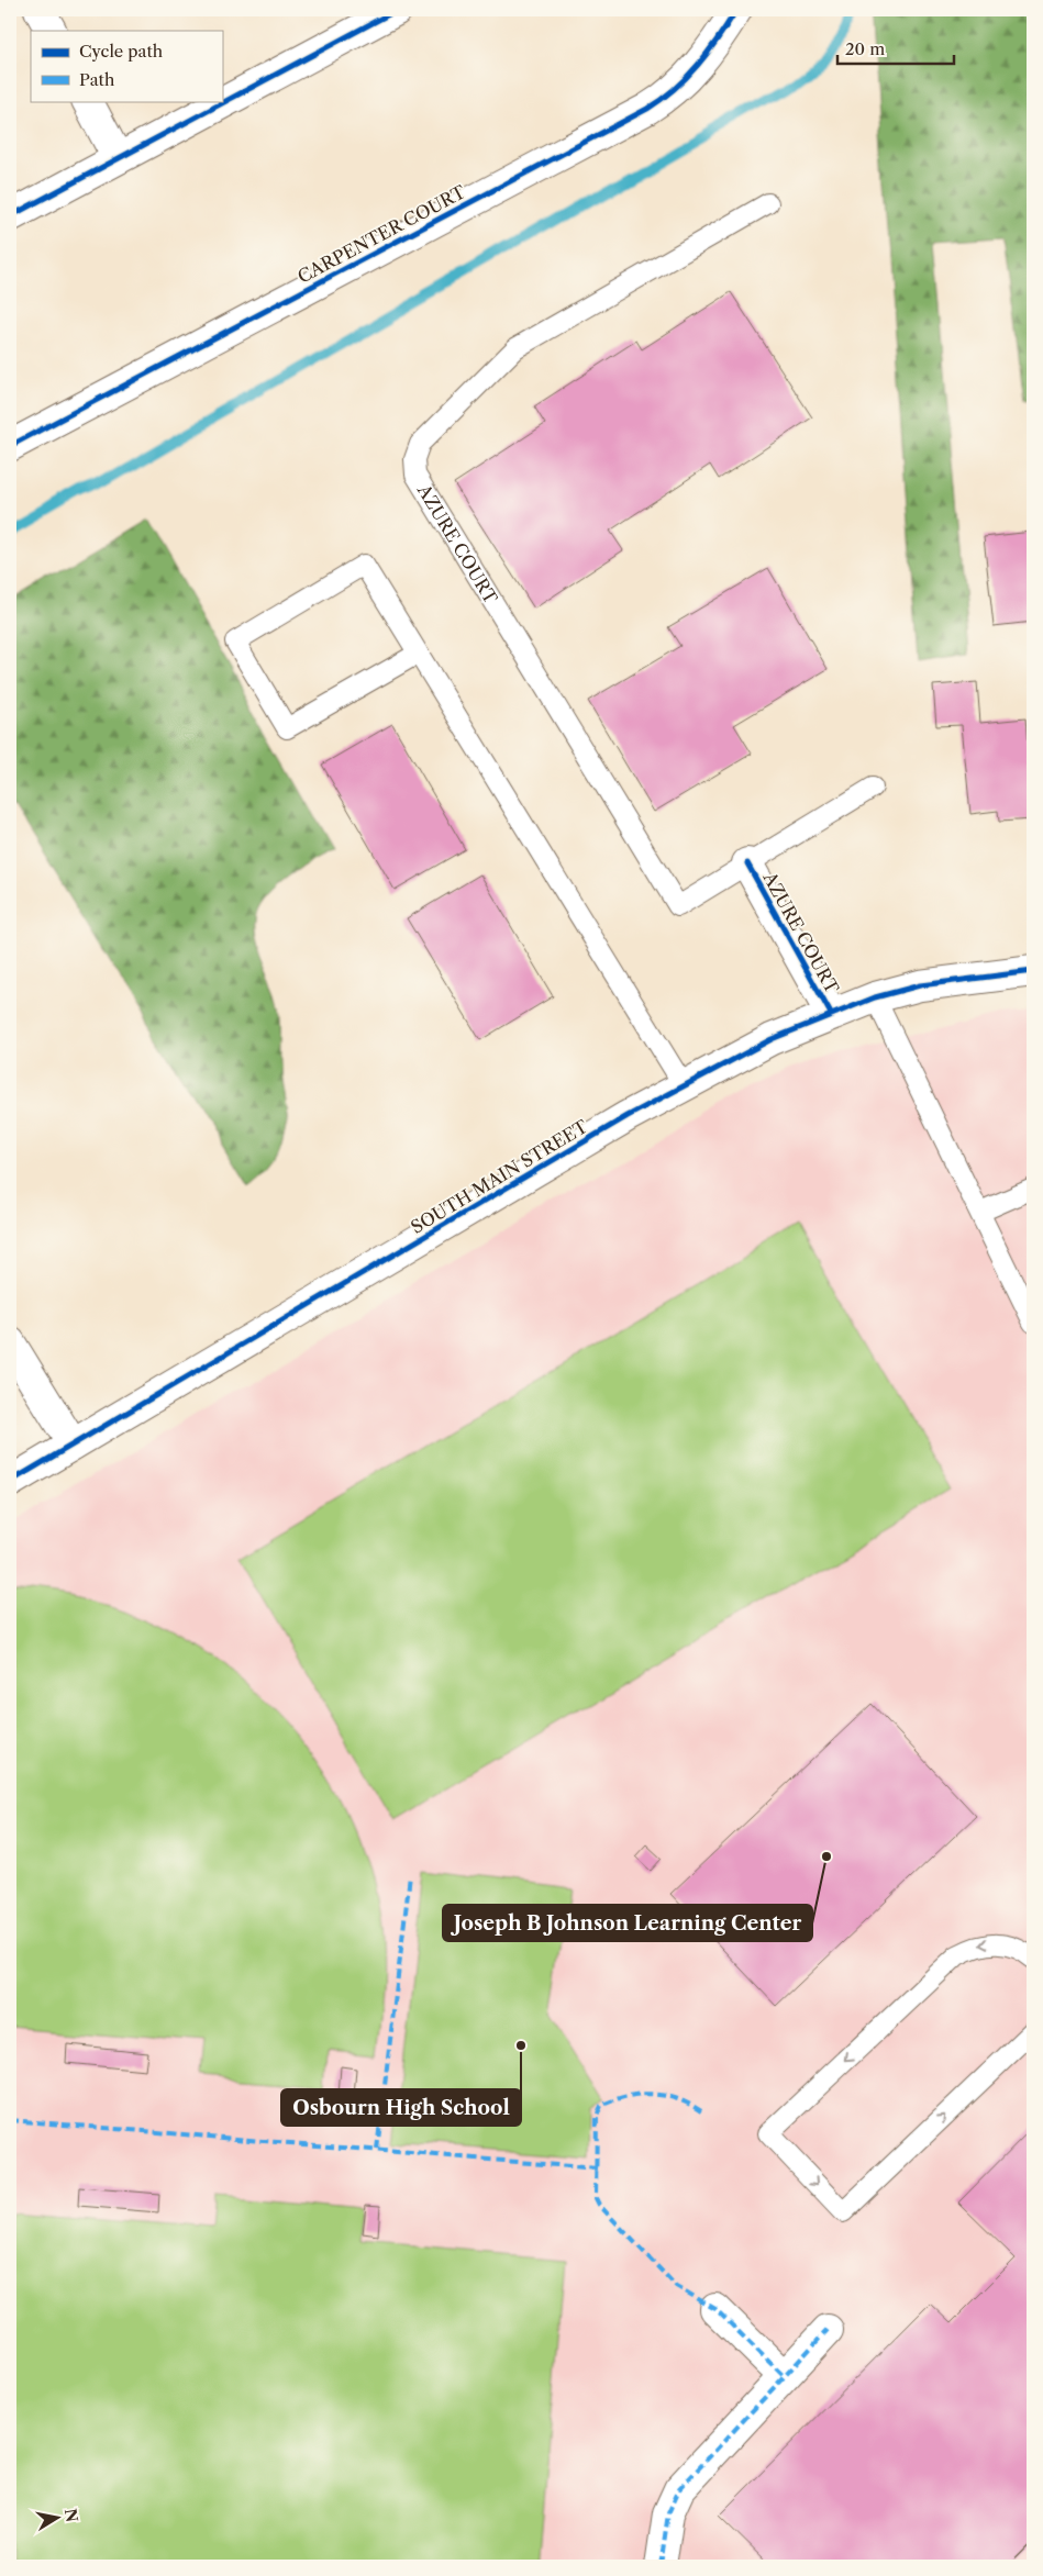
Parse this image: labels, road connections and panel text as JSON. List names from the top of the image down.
{
  "streets": {
    "street": ["CARPENTER COURT", "AZURE COURT", "SOUTH MAIN STREET"]
  },
  "crossings": [
    ["AZURE COURT", "SOUTH MAIN STREET"]
  ],
  "places": ["Joseph B Johnson Learning Center", "Osbourn High School"],
  "legend": ["Cycle path", "Path"],
  "scale_bar": "20 m",
  "north": "right"
}
